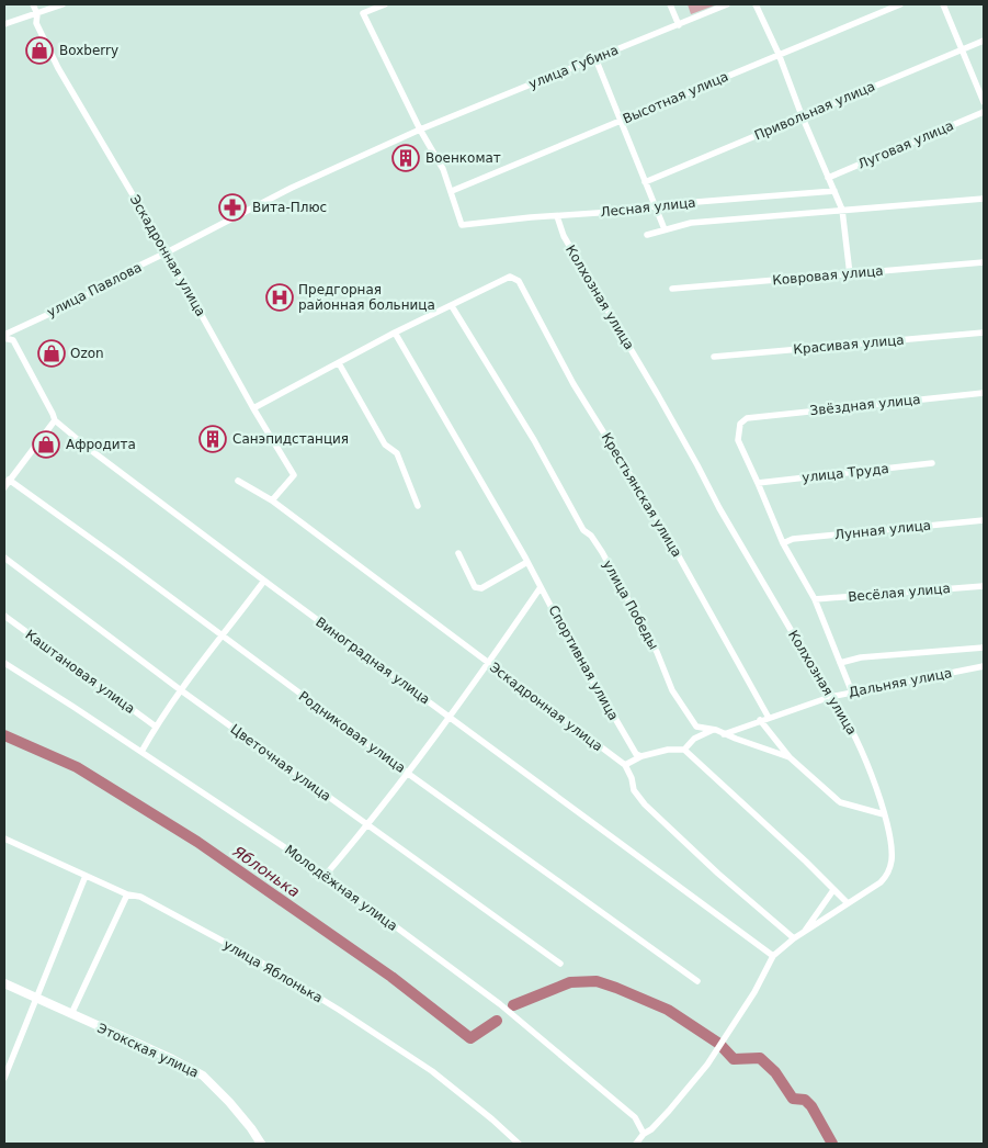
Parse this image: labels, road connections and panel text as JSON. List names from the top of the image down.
{
  "streets": {
    "main road": ["Этокская улица"],
    "street": [
      "улица Губина",
      "Высотная улица",
      "Привольная улица",
      "Луговая улица",
      "Лесная улица",
      "Эскадронная улица",
      "Ковровая улица",
      "улица Павлова",
      "Колхозная улица",
      "Красивая улица",
      "Звёздная улица",
      "улица Труда",
      "Крестьянская улица",
      "Лунная улица",
      "Весёлая улица",
      "улица Победы",
      "Виноградная улица",
      "Спортивная улица",
      "Каштановая улица",
      "Дальняя улица",
      "Родниковая улица",
      "Цветочная улица",
      "Молодёжная улица",
      "улица Яблонька"
    ]
  },
  "crossings": [
    ["улица Губина", "улица Павлова"],
    ["Высотная улица", "Лесная улица"],
    ["Лесная улица", "Колхозная улица"],
    ["Эскадронная улица", "улица Павлова"],
    ["улица Павлова", "Виноградная улица"],
    ["Колхозная улица", "улица Победы"],
    ["Колхозная улица", "Виноградная улица"],
    ["Колхозная улица", "Дальняя улица"],
    ["Колхозная улица", "Молодёжная улица"],
    ["Звёздная улица", "улица Труда"],
    ["Крестьянская улица", "улица Победы"],
    ["Крестьянская улица", "Дальняя улица"],
    ["улица Победы", "Дальняя улица"]
  ],
  "water": ["Яблонька"],
  "places": {
    "shop": ["Boxberry", "Ozon", "Афродита"],
    "building": ["Военкомат", "Санэпидстанция"],
    "pharmacy": ["Вита-Плюс"],
    "hospital": ["Предгорная районная больница"]
  }
}
